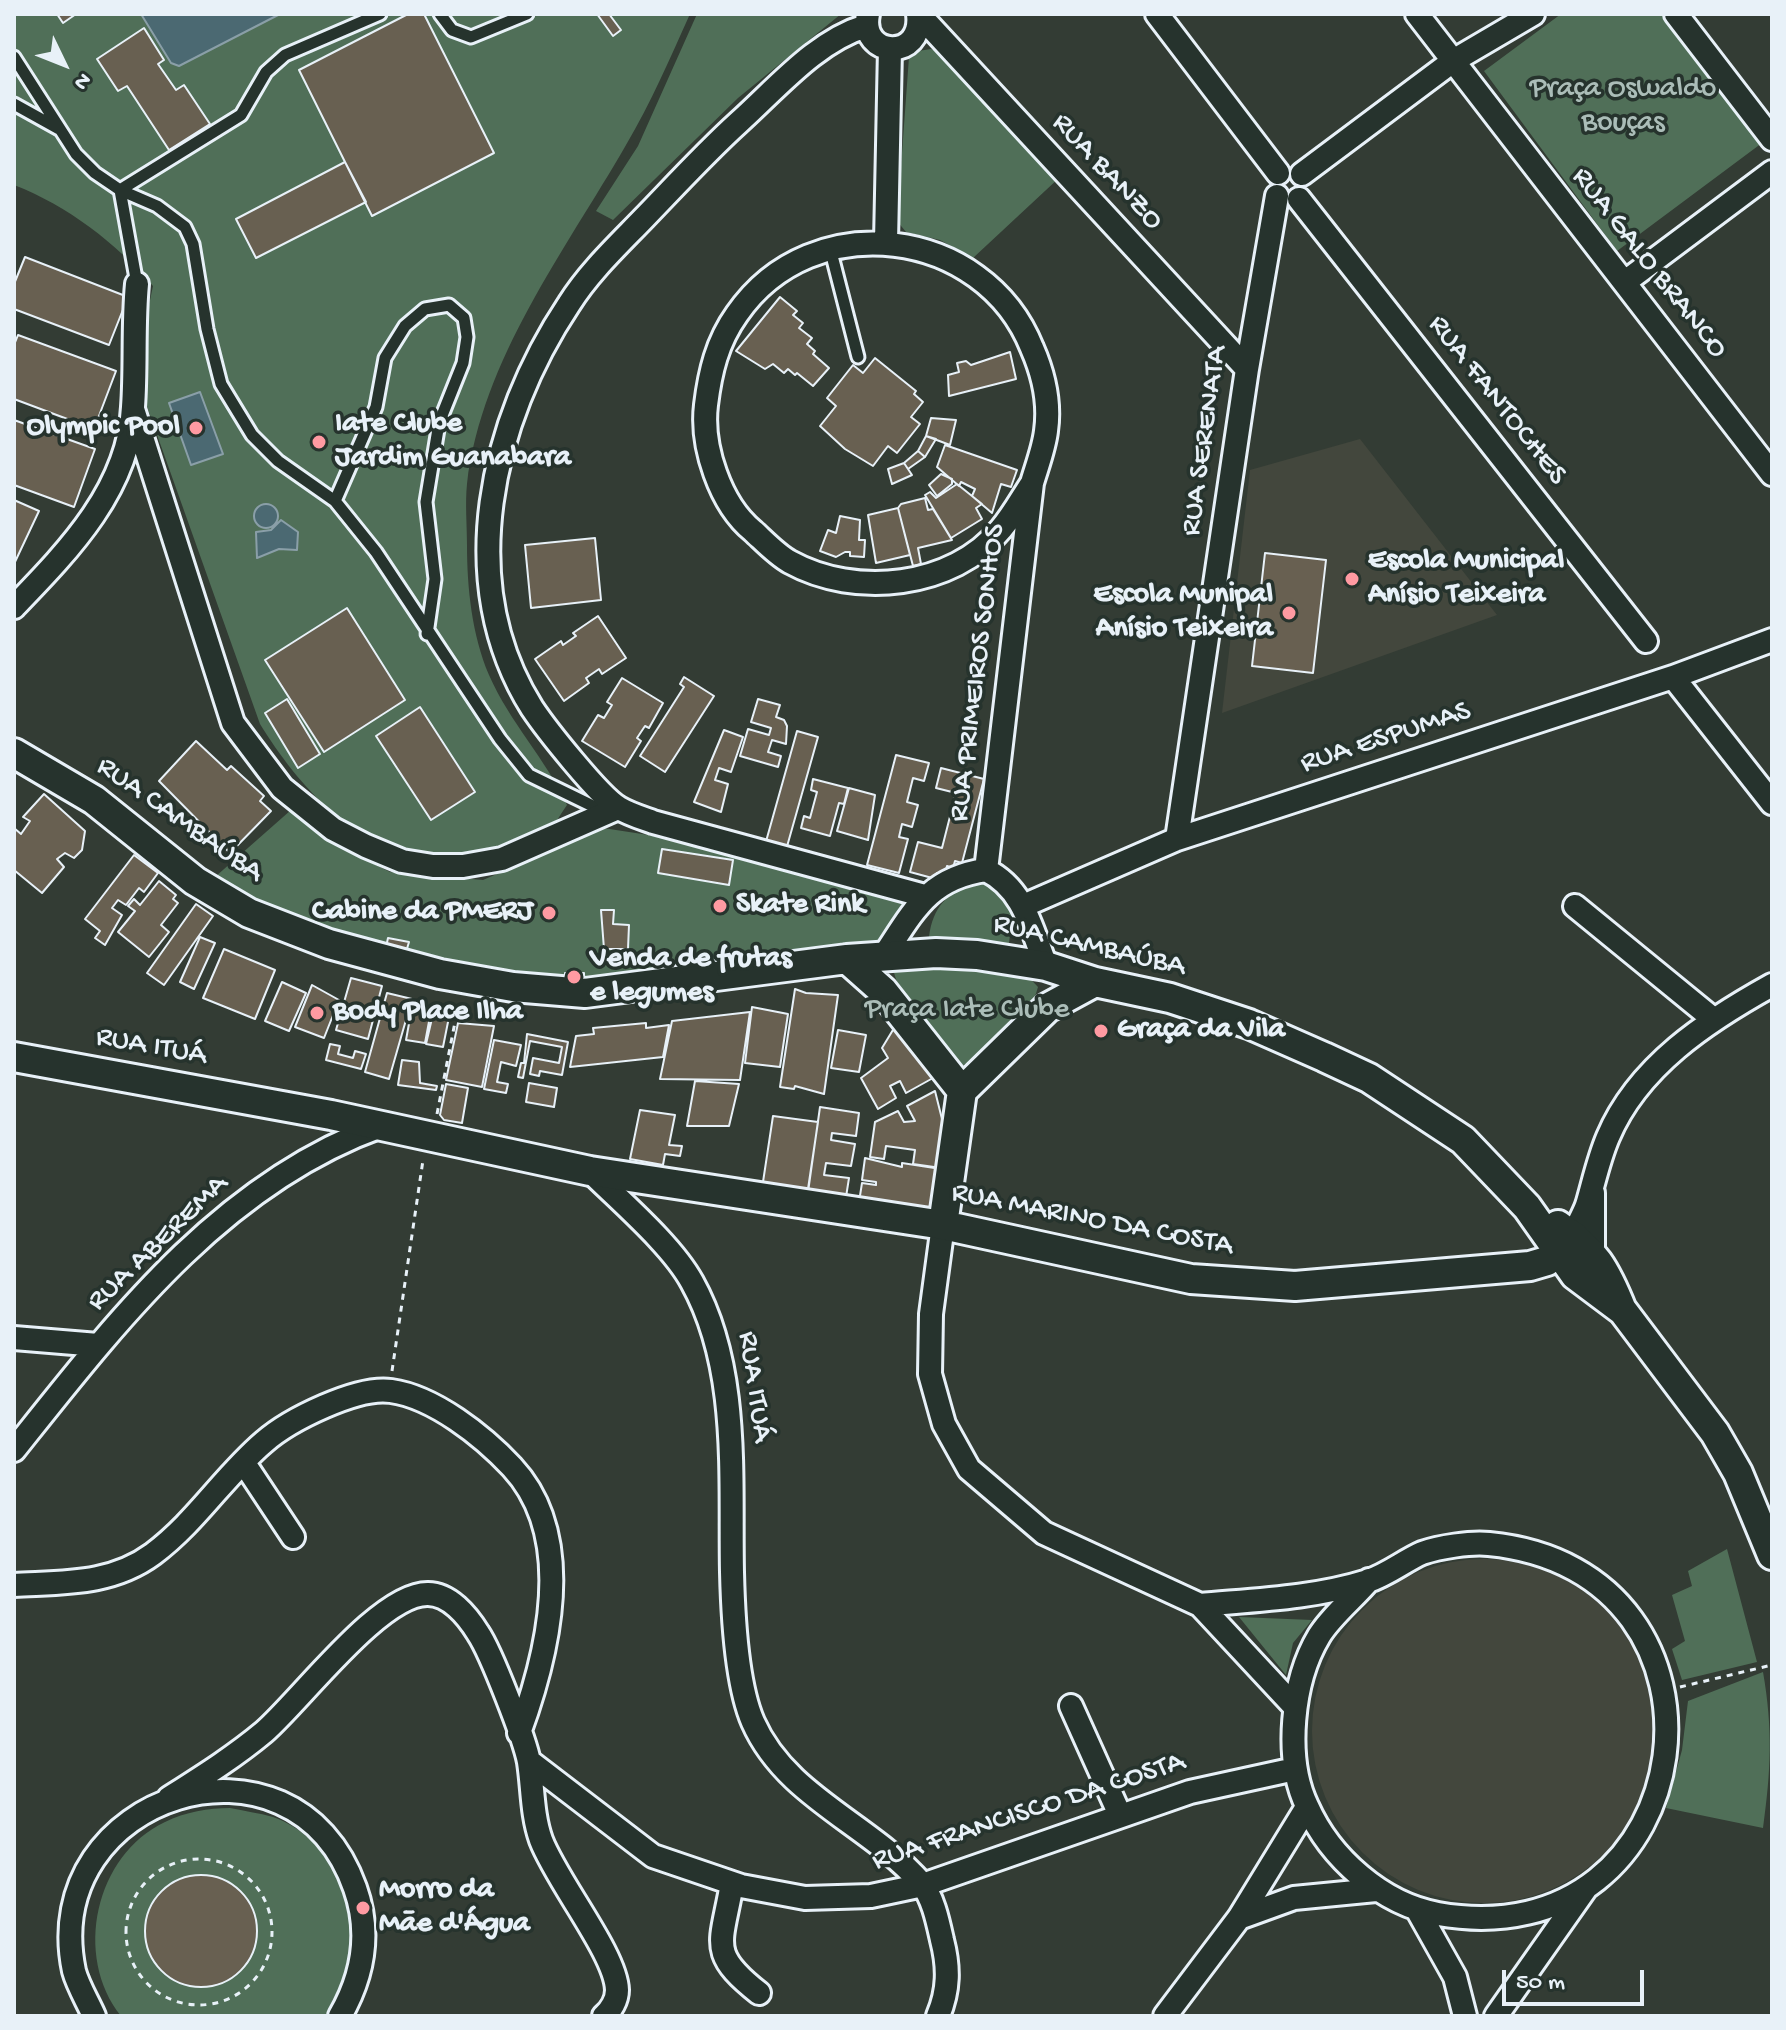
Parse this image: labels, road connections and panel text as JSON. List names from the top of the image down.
{
  "streets": {
    "street": [
      "RUA BANZO",
      "RUA GALO BRANCO",
      "RUA FANTOCHES",
      "RUA SERENATA",
      "RUA PRIMEIROS SONHOS",
      "RUA ESPUMAS",
      "RUA CAMBAÚBA",
      "RUA ITUÁ",
      "RUA MARINO DA COSTA",
      "RUA ABEREMA",
      "RUA FRANCISCO DA COSTA"
    ]
  },
  "crossings": [
    ["RUA BANZO", "RUA SERENATA"],
    ["RUA FANTOCHES", "RUA SERENATA"],
    ["RUA SERENATA", "RUA ESPUMAS"],
    ["RUA CAMBAÚBA", "RUA MARINO DA COSTA"],
    ["RUA ITUÁ", "RUA MARINO DA COSTA"],
    ["RUA ITUÁ", "RUA ABEREMA"],
    ["RUA ITUÁ", "RUA FRANCISCO DA COSTA"]
  ],
  "parks": ["Praça Oswaldo Bouças", "Praça Iate Clube"],
  "places": [
    "Olympic Pool",
    "Iate Clube Jardim Guanabara",
    "Escola Municipal Anísio Teixeira",
    "Escola Munipal Anísio Teixeira",
    "Skate Rink",
    "Cabine da PMERJ",
    "Venda de frutas e legumes",
    "Body Place Ilha",
    "Graça da Vila",
    "Morro da Mãe d'Água"
  ],
  "scale_bar": "50 m",
  "north": "bottom right"
}
